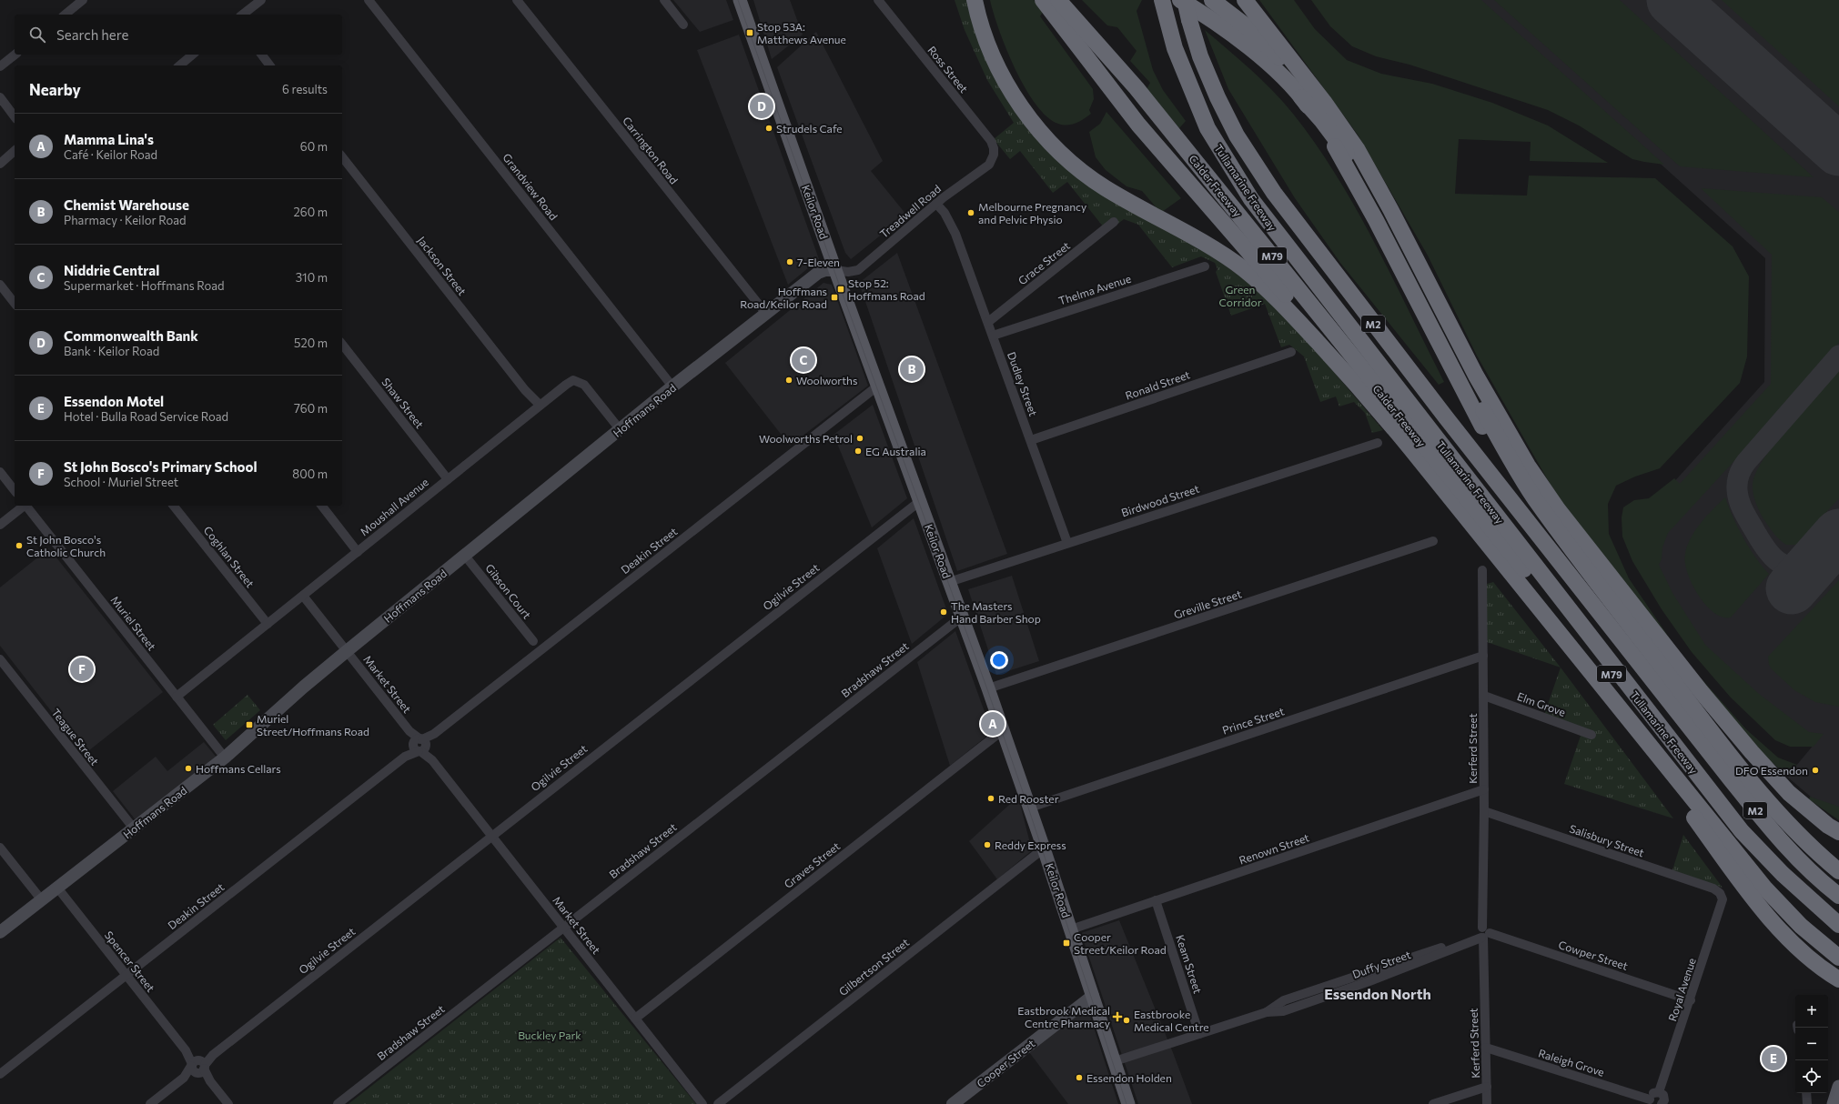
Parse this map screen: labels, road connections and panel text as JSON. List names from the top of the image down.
{
  "streets": {
    "highway": [
      "Calder Freeway",
      "Tullamarine Freeway",
      "M79",
      "M2"
    ],
    "main road": ["Keilor Road", "Hoffmans Road", "Cooper Street"],
    "street": [
      "Ross Street",
      "Carrington Road",
      "Grandview Road",
      "Treadwell Road",
      "Grace Street",
      "Jackson Street",
      "Thelma Avenue",
      "Dudley Street",
      "Ronald Street",
      "Shaw Street",
      "Birdwood Street",
      "Moushall Avenue",
      "Deakin Street",
      "Coghlan Street",
      "Ogilvie Street",
      "Gibson Court",
      "Greville Street",
      "Muriel Street",
      "Bradshaw Street",
      "Market Street",
      "Elm Grove",
      "Prince Street",
      "Teague Street",
      "Kerferd Street",
      "Salisbury Street",
      "Renown Street",
      "Graves Street",
      "Cowper Street",
      "Spencer Street",
      "Keam Street",
      "Duffy Street",
      "Gilbertson Street",
      "Royal Avenue",
      "Raleigh Grove"
    ]
  },
  "crossings": [
    ["Ross Street", "Treadwell Road"],
    ["Carrington Road", "Hoffmans Road"],
    ["Calder Freeway", "Tullamarine Freeway"],
    ["Grandview Road", "Hoffmans Road"],
    ["Treadwell Road", "Keilor Road"],
    ["Treadwell Road", "Dudley Street"],
    ["Treadwell Road", "Hoffmans Road"],
    ["Keilor Road", "Hoffmans Road"],
    ["Keilor Road", "Birdwood Street"],
    ["Keilor Road", "Deakin Street"],
    ["Keilor Road", "Ogilvie Street"],
    ["Keilor Road", "Greville Street"],
    ["Keilor Road", "Bradshaw Street"],
    ["Keilor Road", "Prince Street"],
    ["Keilor Road", "Renown Street"],
    ["Keilor Road", "Graves Street"],
    ["Keilor Road", "Duffy Street"],
    ["Keilor Road", "Gilbertson Street"],
    ["Keilor Road", "Cooper Street"],
    ["Grace Street", "Dudley Street"],
    ["Jackson Street", "Moushall Avenue"],
    ["Thelma Avenue", "Dudley Street"],
    ["Dudley Street", "Ronald Street"],
    ["Dudley Street", "Birdwood Street"],
    ["Shaw Street", "Moushall Avenue"],
    ["Hoffmans Road", "Moushall Avenue"],
    ["Hoffmans Road", "Gibson Court"],
    ["Hoffmans Road", "Muriel Street"],
    ["Hoffmans Road", "Market Street"],
    ["Hoffmans Road", "Teague Street"],
    ["Hoffmans Road", "Spencer Street"],
    ["Moushall Avenue", "Coghlan Street"],
    ["Moushall Avenue", "Muriel Street"],
    ["Moushall Avenue", "Market Street"],
    ["Deakin Street", "Market Street"],
    ["Deakin Street", "Spencer Street"],
    ["Ogilvie Street", "Market Street"],
    ["Ogilvie Street", "Spencer Street"],
    ["Bradshaw Street", "Market Street"],
    ["Market Street", "Graves Street"],
    ["Elm Grove", "Kerferd Street"],
    ["Prince Street", "Kerferd Street"],
    ["Kerferd Street", "Salisbury Street"],
    ["Kerferd Street", "Renown Street"],
    ["Kerferd Street", "Cowper Street"],
    ["Kerferd Street", "Duffy Street"],
    ["Kerferd Street", "Raleigh Grove"],
    ["Salisbury Street", "Royal Avenue"],
    ["Renown Street", "Keam Street"],
    ["Cowper Street", "Duffy Street"],
    ["Cowper Street", "Royal Avenue"],
    ["Keam Street", "Duffy Street"]
  ],
  "districts": ["Essendon North"],
  "parks": ["Green Corridor", "Buckley Park"],
  "places": {
    "transit": [
      "Stop 53A: Matthews Avenue",
      "Stop 52: Hoffmans Road",
      "Hoffmans Road/Keilor Road",
      "Muriel Street/Hoffmans Road",
      "Cooper Street/Keilor Road"
    ],
    "other": [
      "Strudels Cafe",
      "Melbourne Pregnancy and Pelvic Physio",
      "7-Eleven",
      "Woolworths",
      "Woolworths Petrol",
      "EG Australia",
      "St John Bosco's Catholic Church",
      "The Masters Hand Barber Shop",
      "Hoffmans Cellars",
      "DFO Essendon",
      "Red Rooster",
      "Reddy Express",
      "Eastbrooke Medical Centre",
      "Essendon Holden"
    ],
    "health": ["Eastbrook Medical Centre Pharmacy"]
  },
  "page": {
    "search": "Search here",
    "heading": ["Nearby", "6 results"],
    "pins": [
      "D",
      "C",
      "B",
      "F",
      "A",
      "E"
    ],
    "list": [
      {
        "mark": "A",
        "name": "Mamma Lina's",
        "note": "Café · Keilor Road",
        "value": "60 m"
      },
      {
        "mark": "B",
        "name": "Chemist Warehouse",
        "note": "Pharmacy · Keilor Road",
        "value": "260 m"
      },
      {
        "mark": "C",
        "name": "Niddrie Central",
        "note": "Supermarket · Hoffmans Road",
        "value": "310 m"
      },
      {
        "mark": "D",
        "name": "Commonwealth Bank",
        "note": "Bank · Keilor Road",
        "value": "520 m"
      },
      {
        "mark": "E",
        "name": "Essendon Motel",
        "note": "Hotel · Bulla Road Service Road",
        "value": "760 m"
      },
      {
        "mark": "F",
        "name": "St John Bosco's Primary School",
        "note": "School · Muriel Street",
        "value": "800 m"
      }
    ],
    "map_buttons": ["+", "−"]
  }
}
